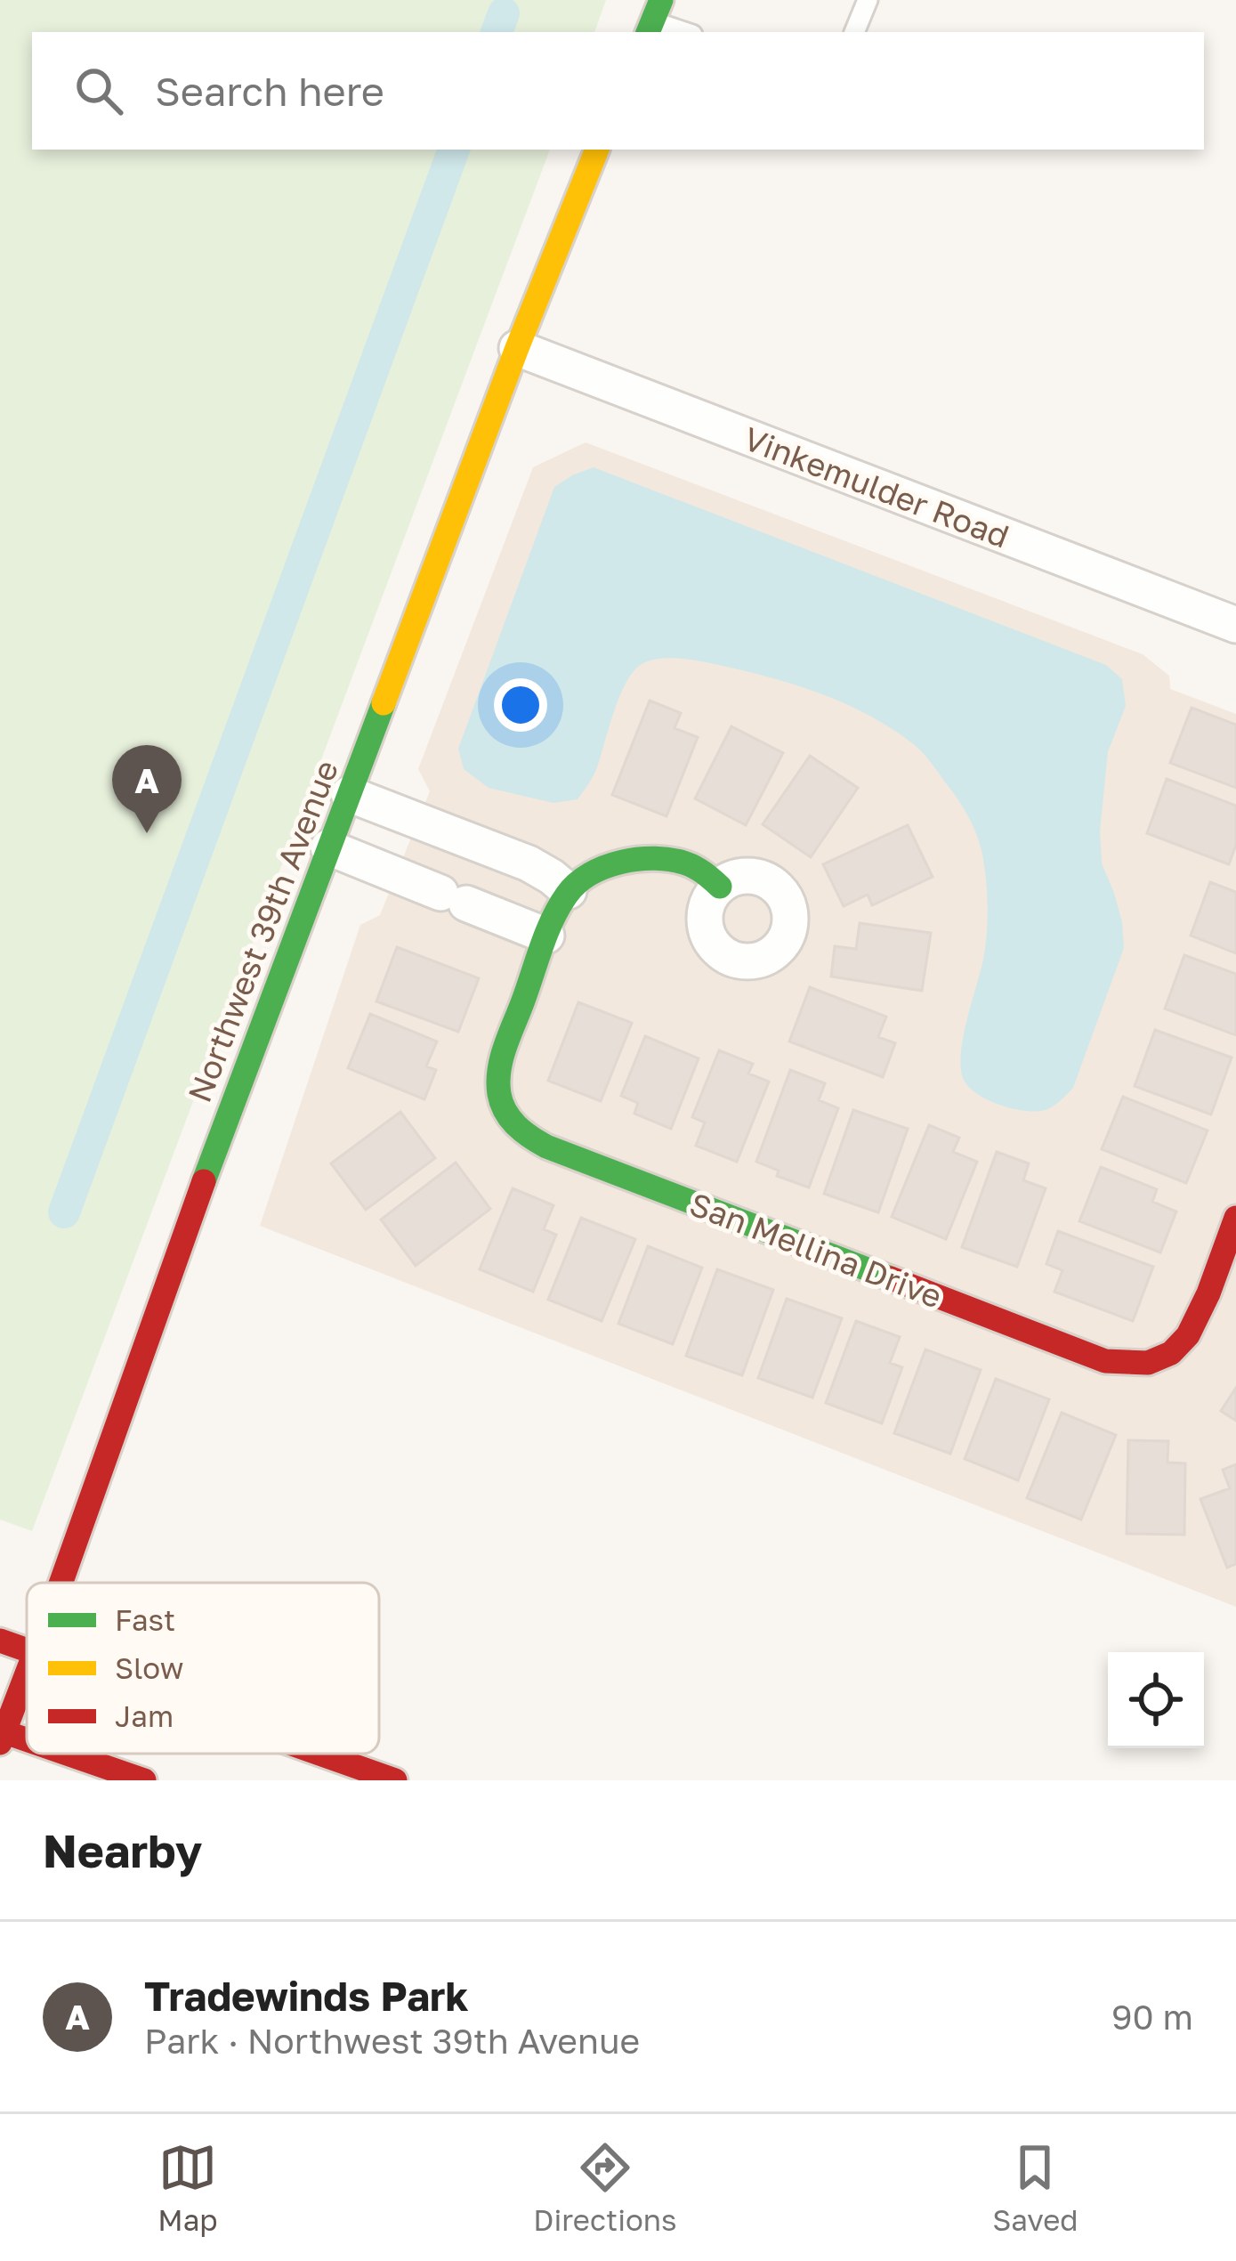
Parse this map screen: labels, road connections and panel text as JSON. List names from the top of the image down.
{
  "streets": {
    "street": ["Vinkemulder Road", "Northwest 39th Avenue", "San Mellina Drive"]
  },
  "crossings": [
    ["Vinkemulder Road", "Northwest 39th Avenue"]
  ],
  "legend": ["Fast", "Slow", "Jam"],
  "page": {
    "search": "Search here",
    "pins": "A",
    "heading": "Nearby",
    "list": [
      {
        "mark": "A",
        "name": "Tradewinds Park",
        "note": "Park · Northwest 39th Avenue",
        "value": "90 m"
      }
    ],
    "nav": ["Map", "Directions", "Saved"]
  }
}
